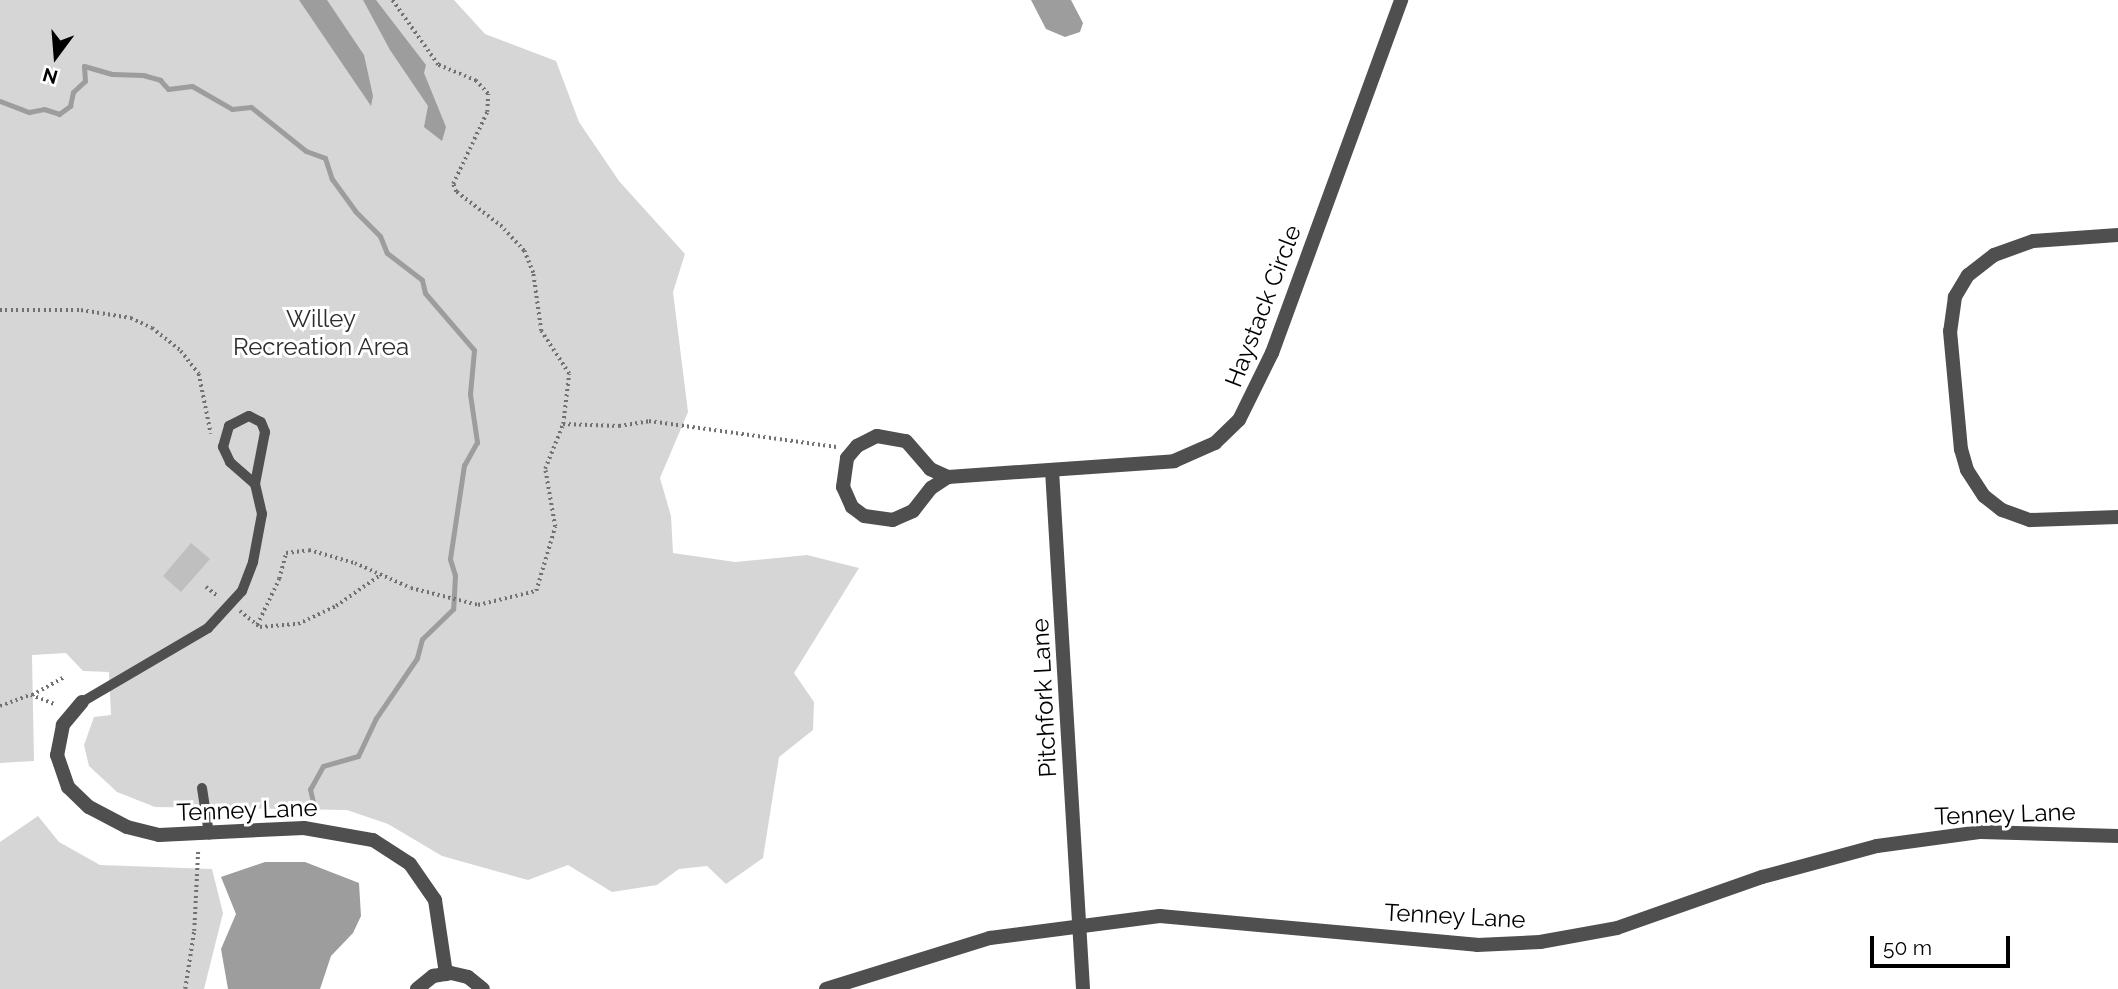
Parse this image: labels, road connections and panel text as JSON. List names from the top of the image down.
{
  "streets": {
    "street": ["Haystack Circle", "Pitchfork Lane", "Tenney Lane"]
  },
  "crossings": [
    ["Haystack Circle", "Pitchfork Lane"],
    ["Pitchfork Lane", "Tenney Lane"]
  ],
  "parks": ["Willey Recreation Area"],
  "scale_bar": "50 m",
  "north": "bottom"
}
